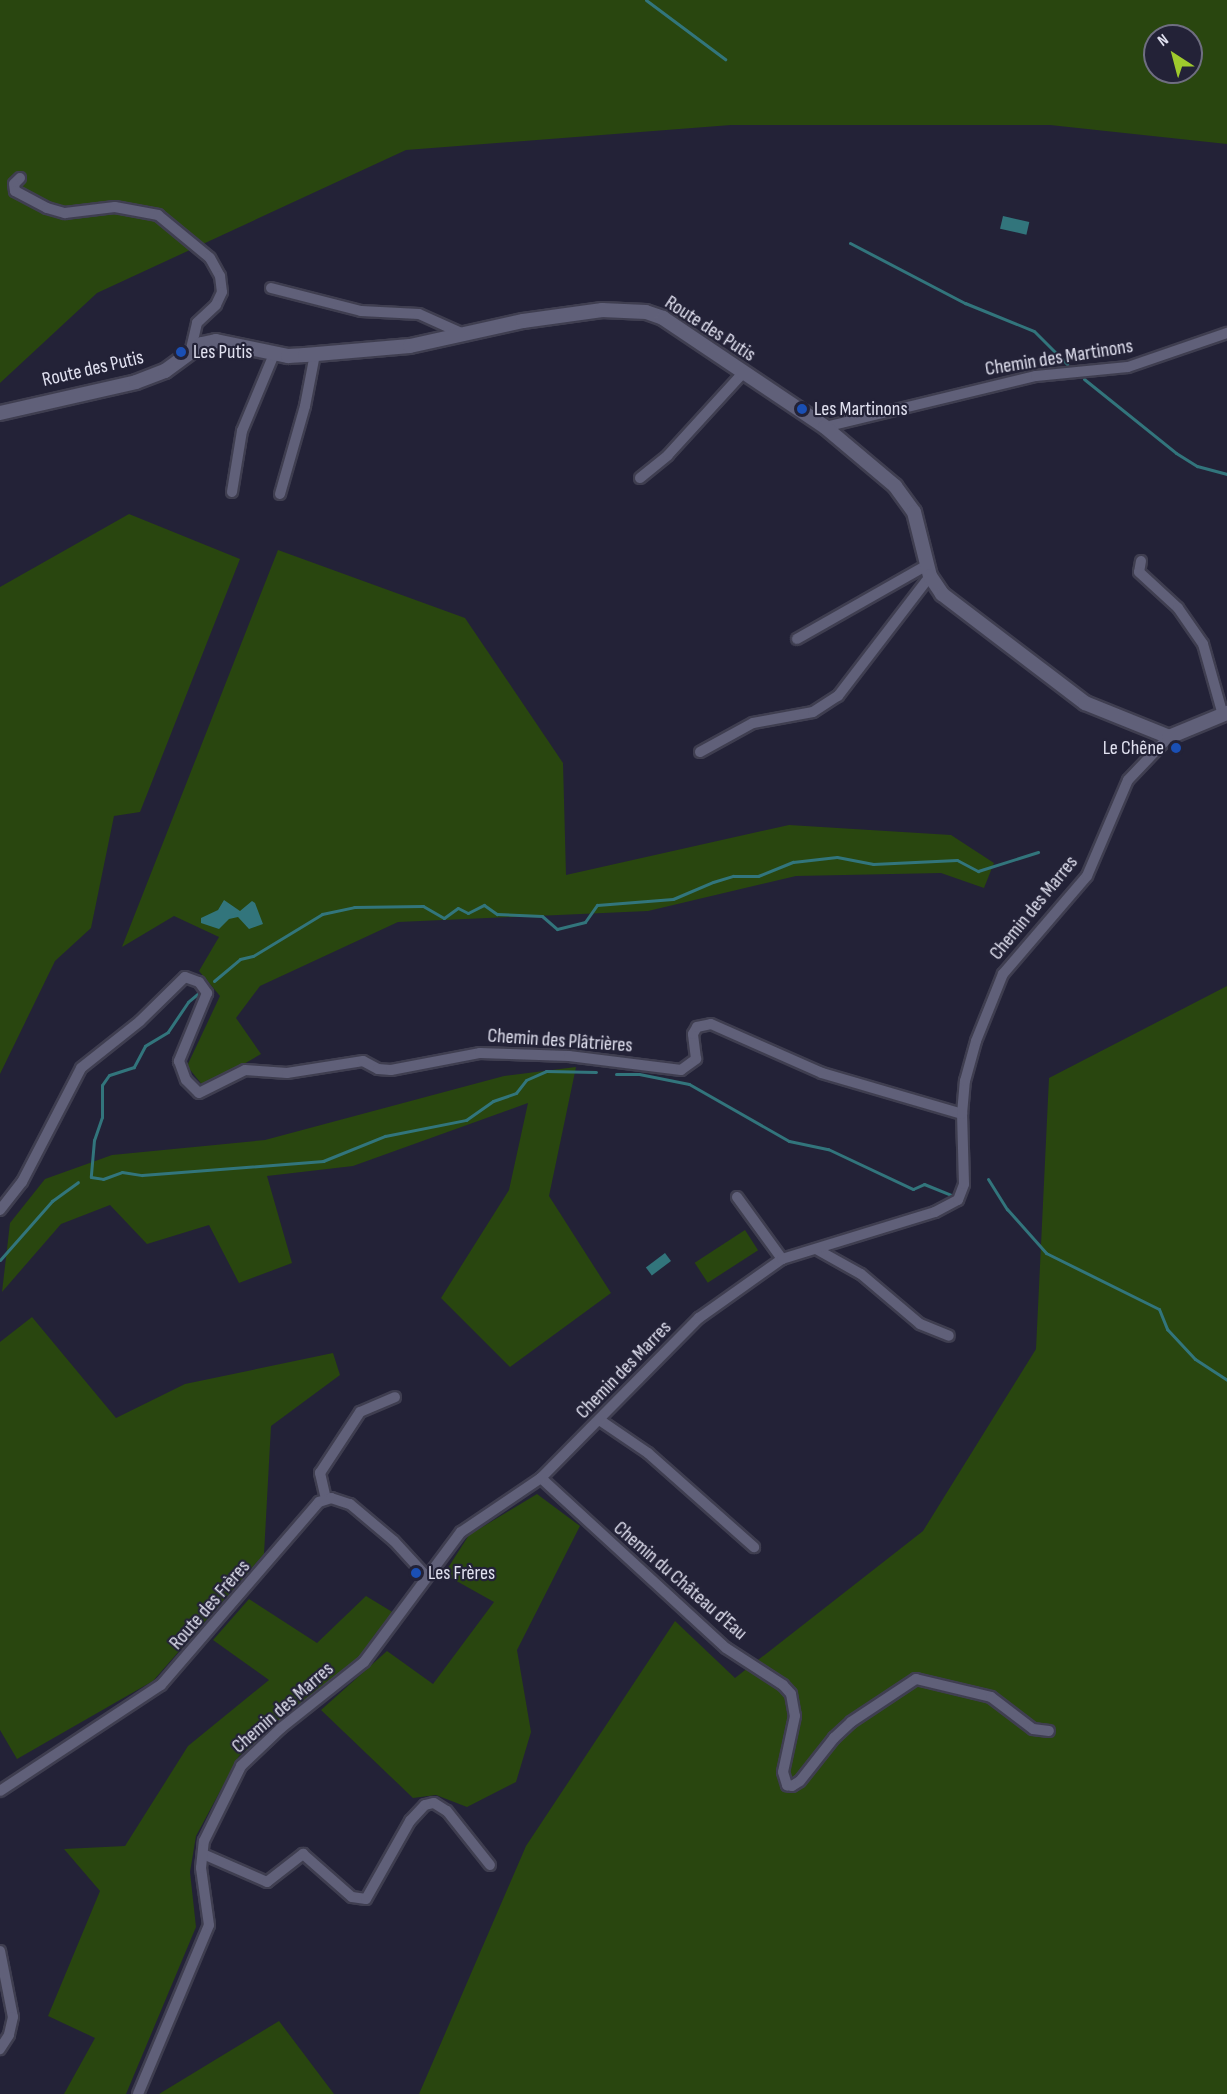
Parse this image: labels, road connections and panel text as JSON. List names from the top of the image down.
{
  "streets": {
    "street": [
      "Route des Putis",
      "Chemin des Martinons",
      "Chemin des Marres",
      "Chemin des Plâtrières",
      "Chemin du Château d'Eau",
      "Route des Frères"
    ]
  },
  "crossings": [
    ["Route des Putis", "Chemin des Martinons"],
    ["Route des Putis", "Chemin des Marres"],
    ["Chemin des Marres", "Chemin des Plâtrières"],
    ["Chemin des Marres", "Chemin du Château d'Eau"]
  ],
  "places": [
    "Les Putis",
    "Les Martinons",
    "Le Chêne",
    "Les Frères"
  ],
  "north": "top left"
}
